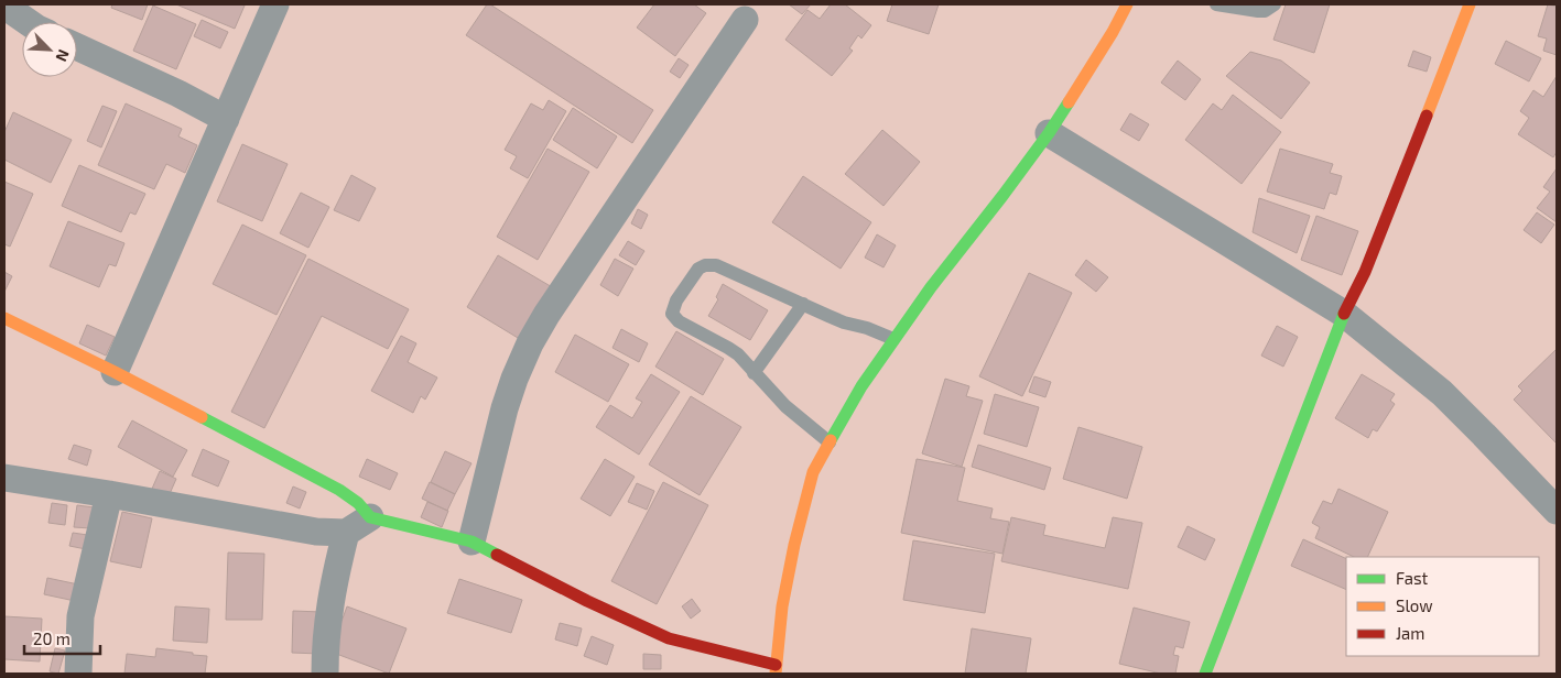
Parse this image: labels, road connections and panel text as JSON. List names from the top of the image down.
{
  "legend": ["Fast", "Slow", "Jam"],
  "scale_bar": "20 m",
  "north": "bottom right"
}
